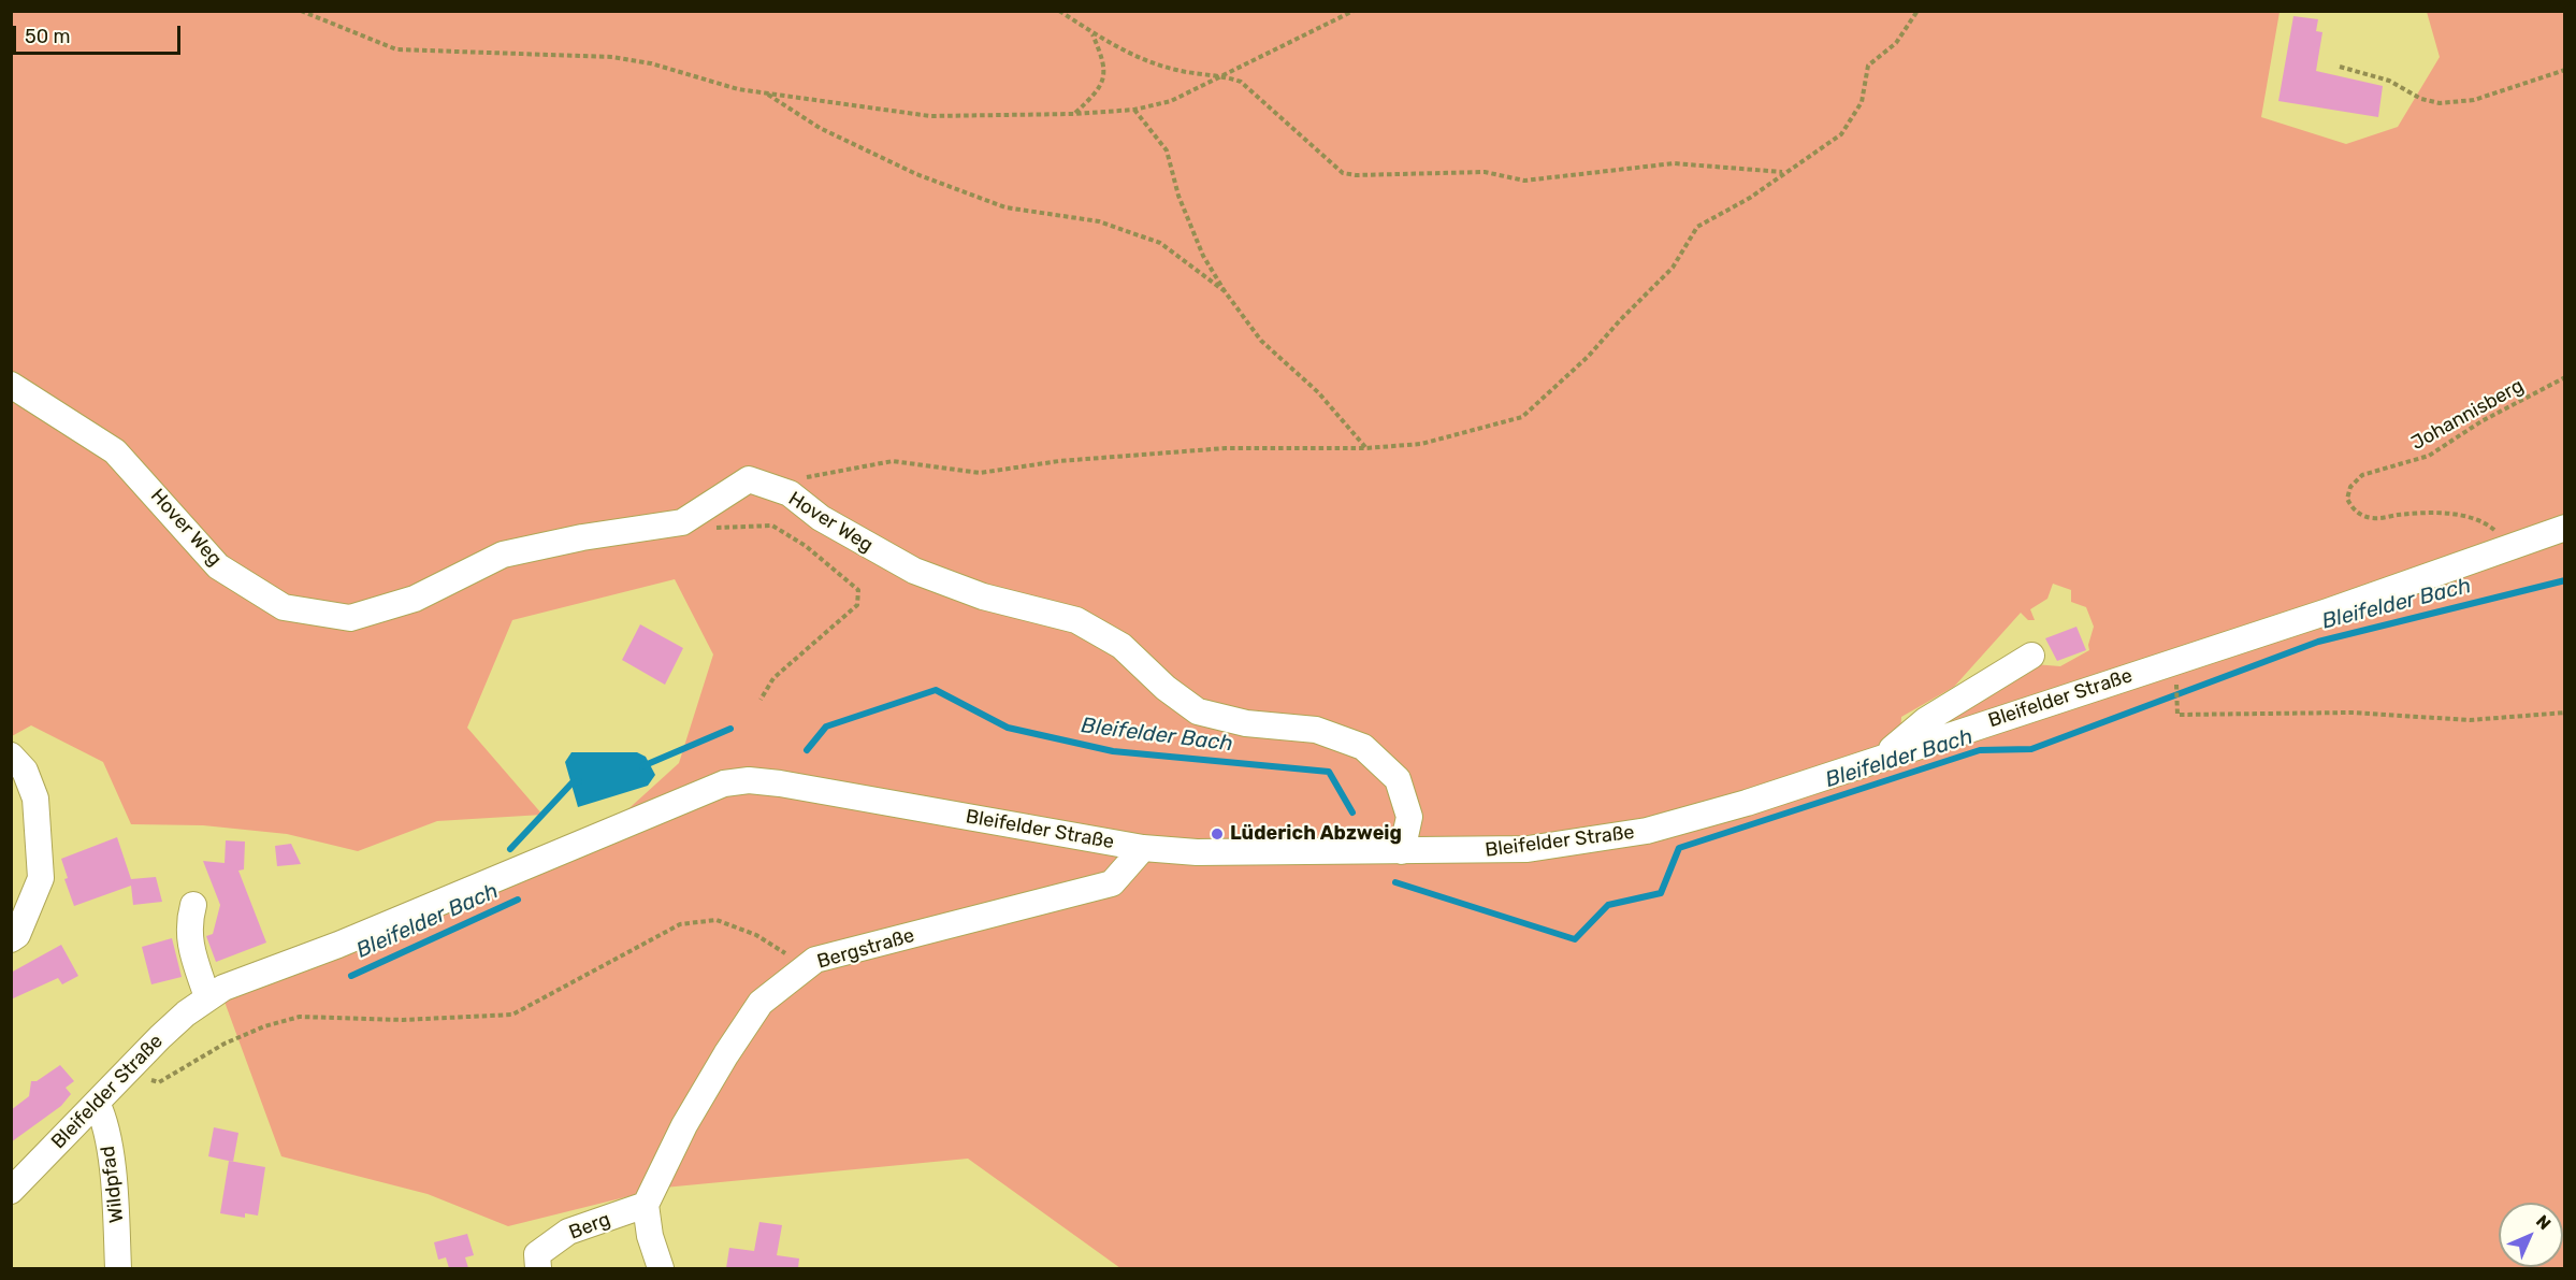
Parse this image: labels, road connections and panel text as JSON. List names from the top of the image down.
{
  "streets": {
    "street": [
      "Hover Weg",
      "Bleifelder Straße",
      "Bergstraße",
      "Wildpfad",
      "Berg"
    ],
    "path": ["Johannisberg"]
  },
  "crossings": [
    ["Johannisberg", "Bleifelder Straße"],
    ["Hover Weg", "Bleifelder Straße"],
    ["Bleifelder Straße", "Bergstraße"],
    ["Bleifelder Straße", "Wildpfad"],
    ["Bergstraße", "Berg"]
  ],
  "water": ["Bleifelder Bach"],
  "places": ["Lüderich Abzweig"],
  "scale_bar": "50 m",
  "north": "top right"
}
